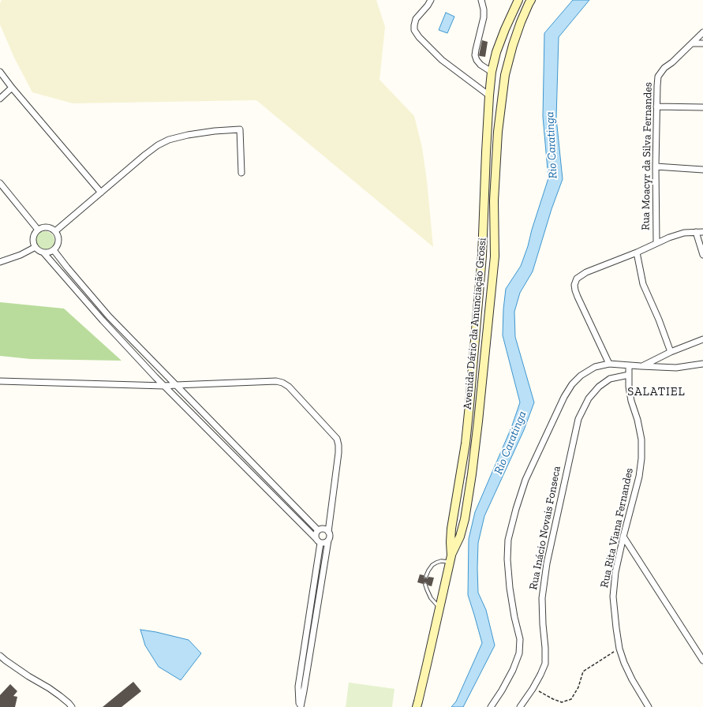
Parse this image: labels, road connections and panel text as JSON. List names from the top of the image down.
{
  "streets": {
    "main road": ["Avenida Dário da Anunciação Grossi"],
    "street": ["Rua Moacyr da Silva Fernandes", "Rua Inácio Novais Fonseca", "Rua Rita Viana Fernandes"]
  },
  "crossings": [
    ["Rua Inácio Novais Fonseca", "Rua Rita Viana Fernandes"]
  ],
  "districts": ["SALATIEL"],
  "water": ["Rio Caratinga"]
}
